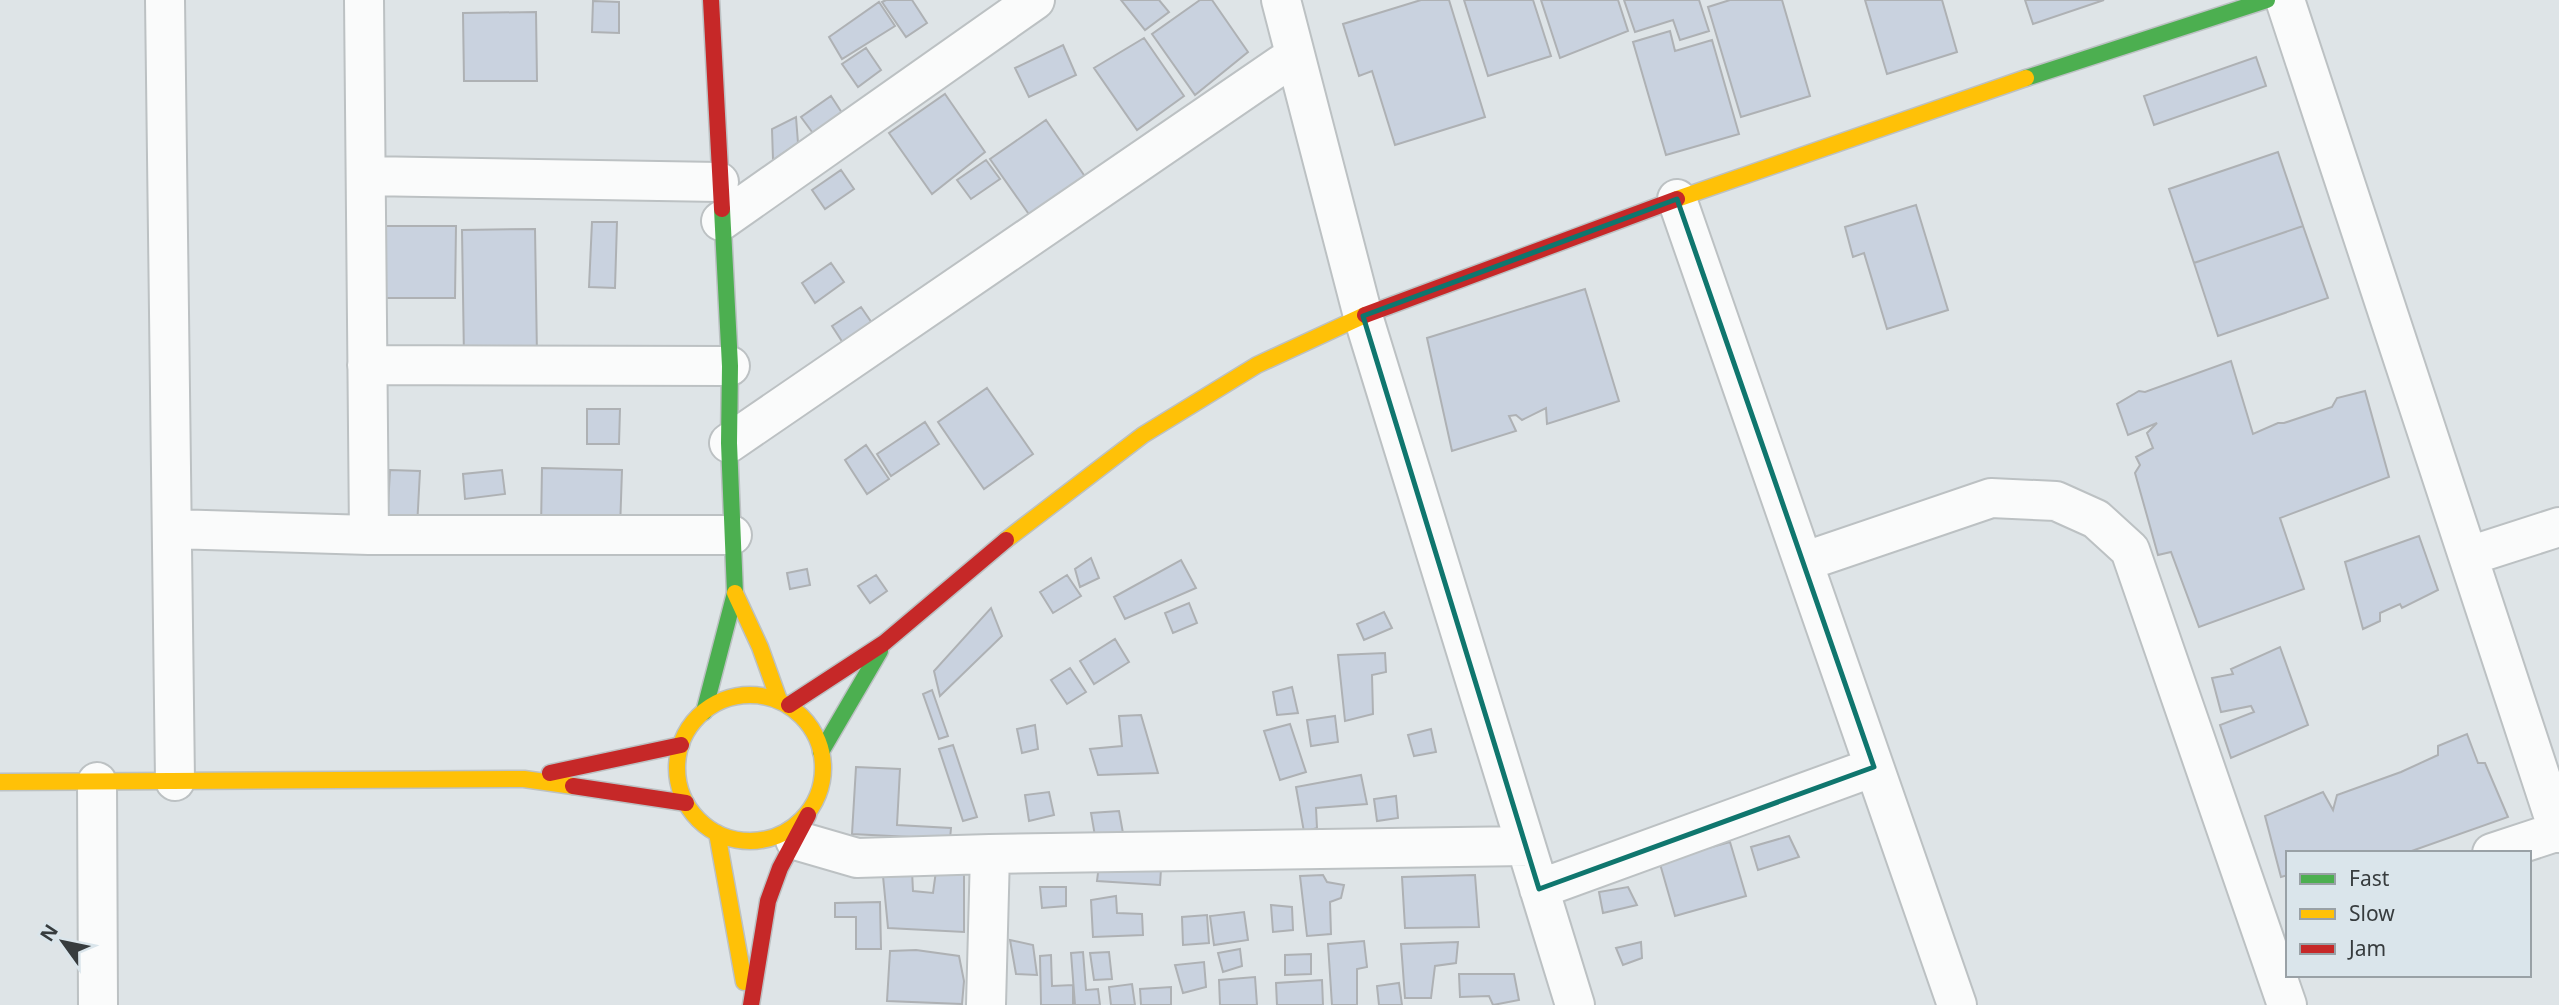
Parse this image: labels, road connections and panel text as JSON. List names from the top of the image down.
{
  "legend": ["Fast", "Slow", "Jam"],
  "north": "top left"
}
